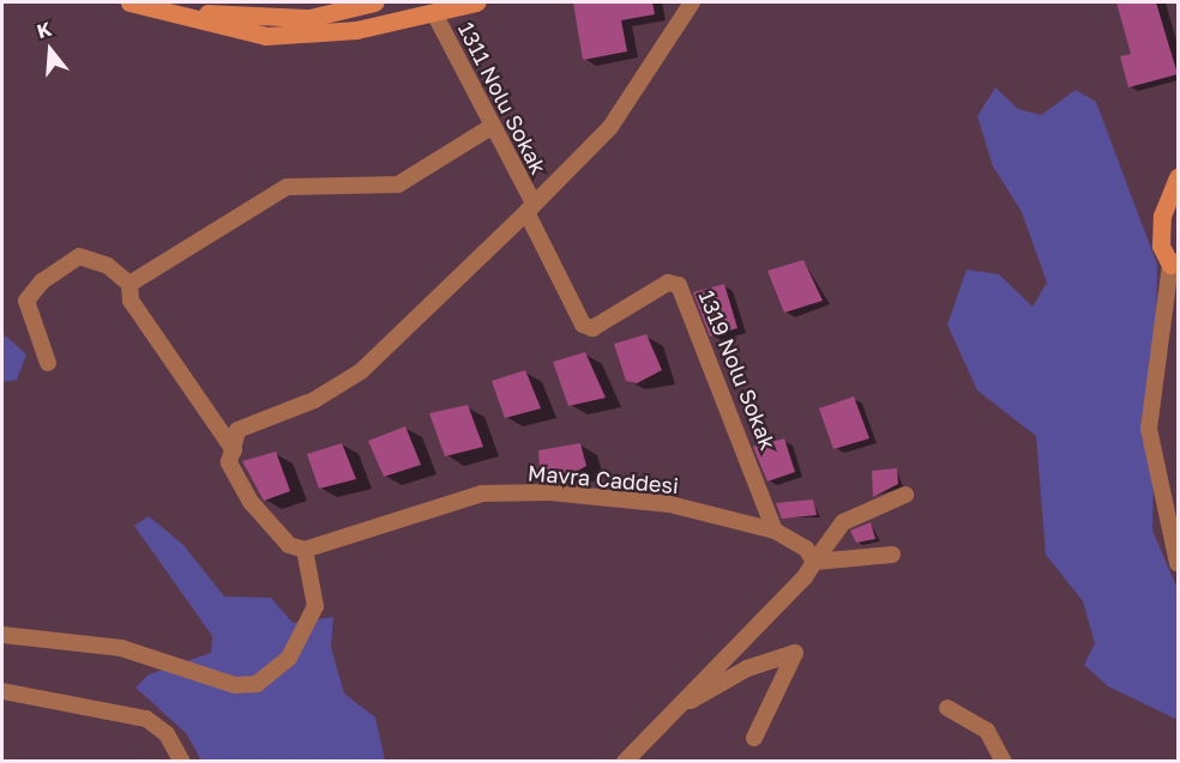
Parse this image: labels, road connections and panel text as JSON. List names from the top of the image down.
{
  "streets": {
    "street": ["1311 Nolu Sokak", "1319 Nolu Sokak", "Mavra Caddesi"]
  },
  "crossings": [
    ["1311 Nolu Sokak", "1319 Nolu Sokak"],
    ["1319 Nolu Sokak", "Mavra Caddesi"]
  ],
  "north": "top"
}
